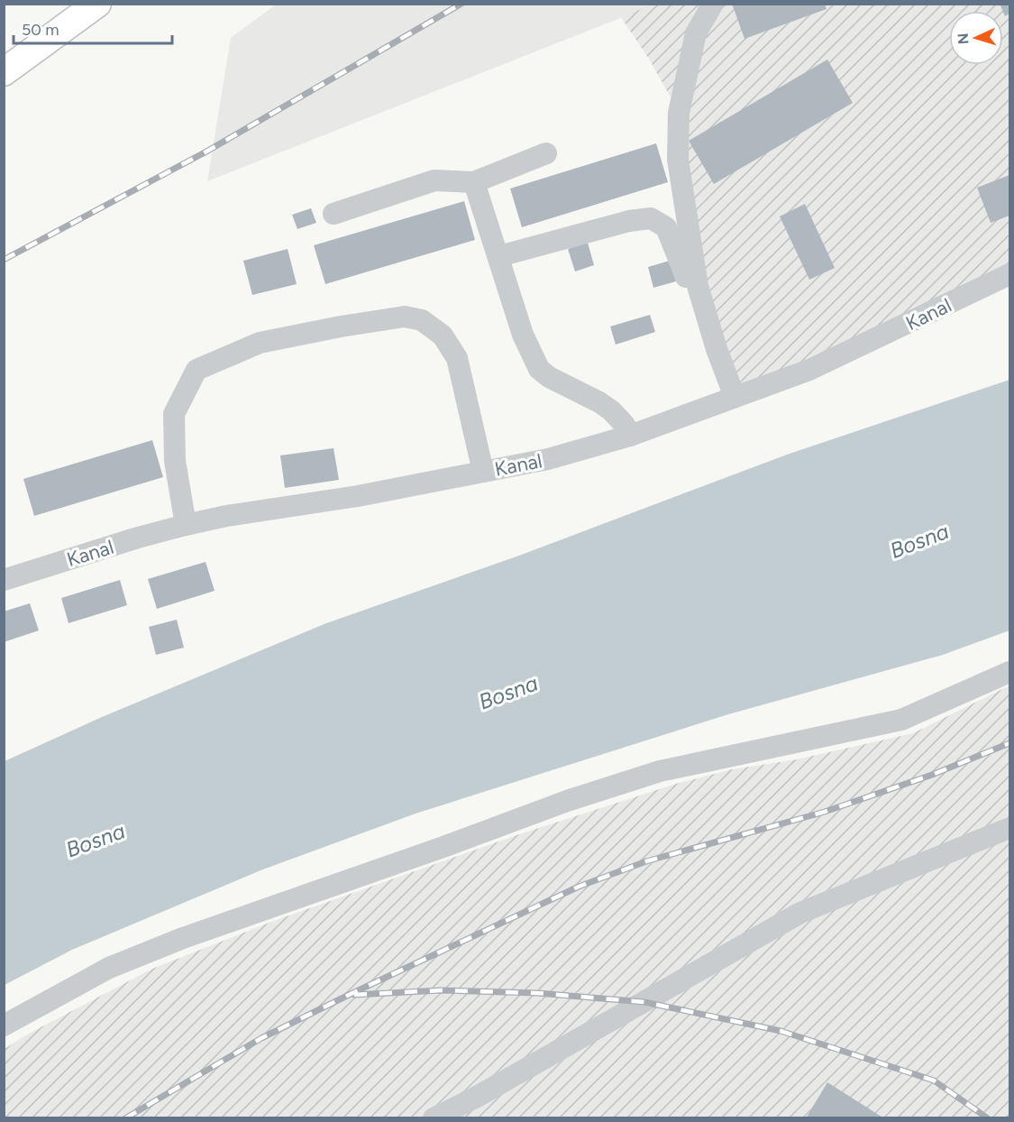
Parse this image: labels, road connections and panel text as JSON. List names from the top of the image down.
{
  "streets": {
    "street": ["Kanal"]
  },
  "water": ["Bosna"],
  "scale_bar": "50 m",
  "north": "left"
}
